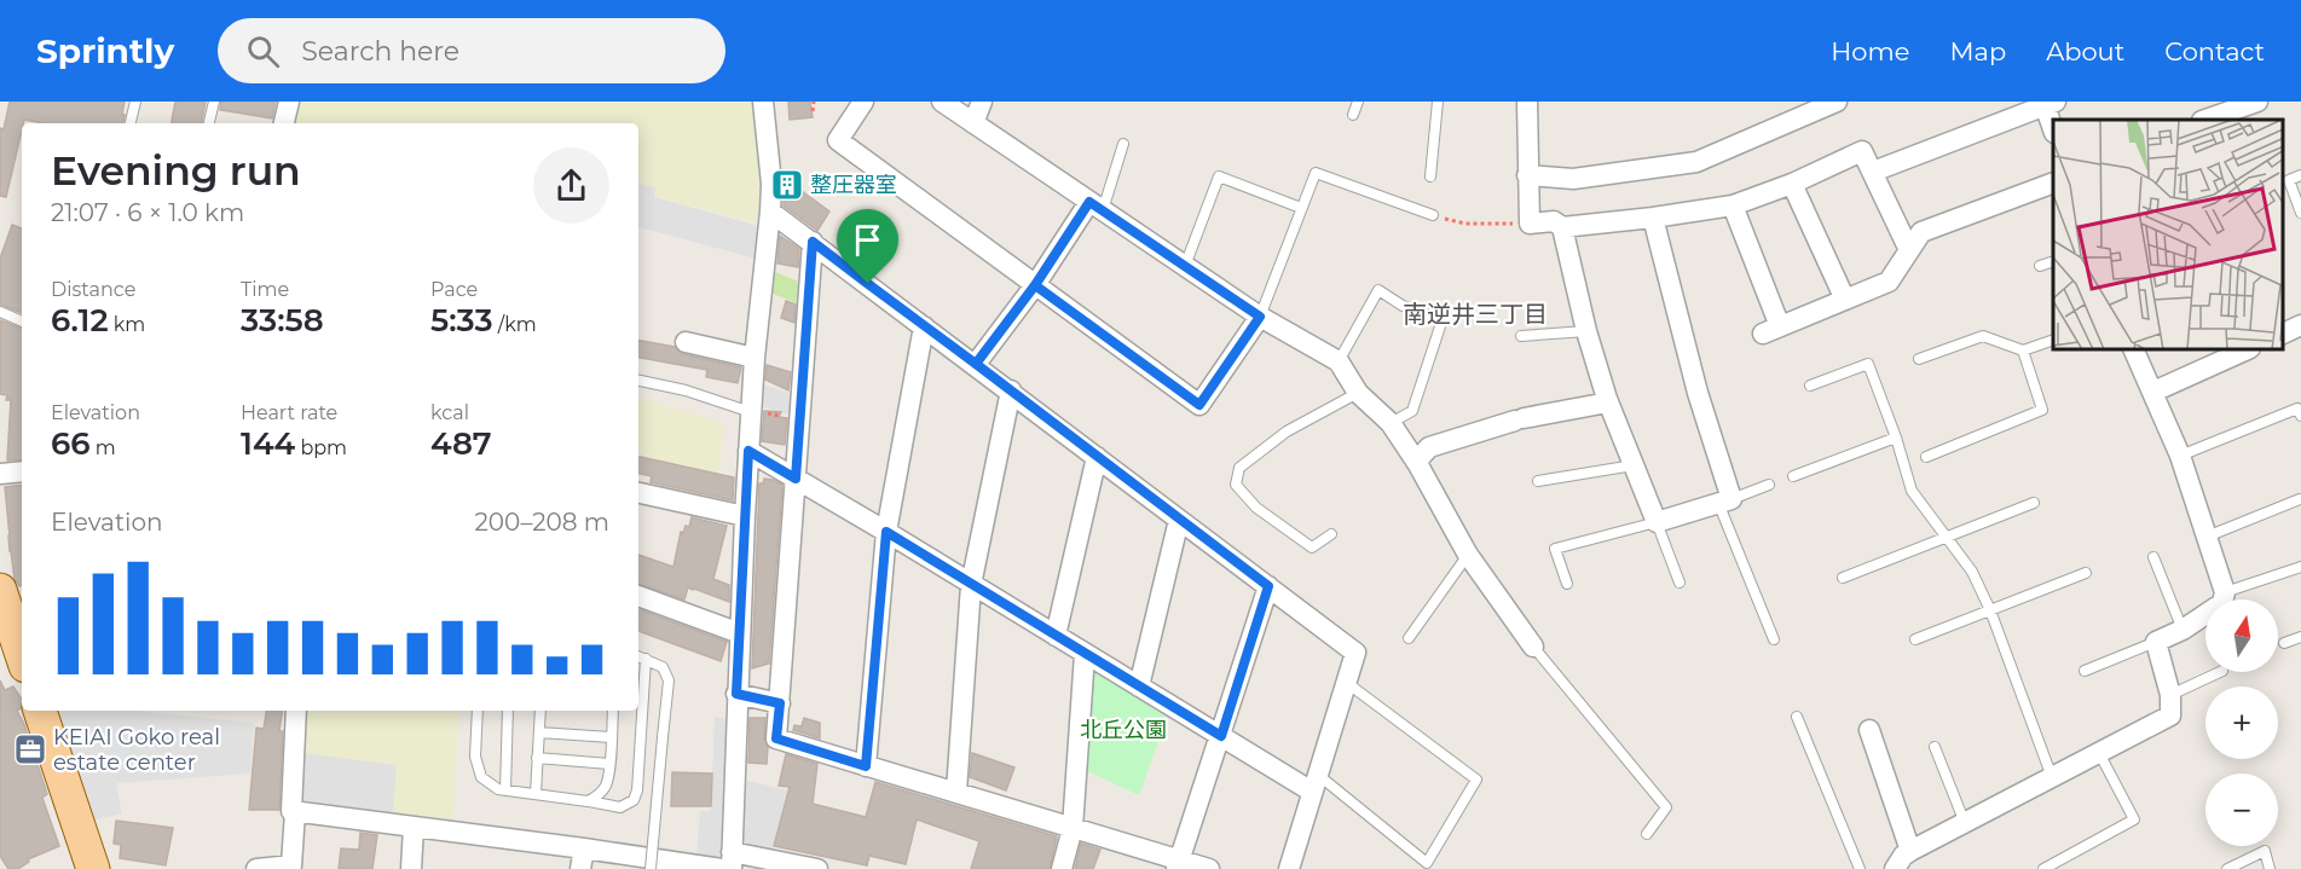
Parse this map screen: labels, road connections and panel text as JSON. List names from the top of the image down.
{
  "districts": ["南逆井三丁目"],
  "parks": ["北丘公園"],
  "places": {
    "building": ["整圧器室"],
    "office": ["KEIAI Goko real estate center"]
  },
  "north": "top",
  "page": {
    "header": "Sprintly",
    "search": "Search here",
    "nav": [
      "Home",
      "Map",
      "About",
      "Contact"
    ],
    "heading": ["Evening run", "21:07 · 6 × 1.0 km"],
    "stats": [
      ["Distance", "6.12 km"],
      ["Time", "33:58"],
      ["Pace", "5:33 /km"],
      ["Elevation", "66 m"],
      ["Heart rate", "144 bpm"],
      ["kcal", "487"]
    ],
    "chart": ["Elevation", "200–208 m"],
    "map_buttons": ["+", "−"]
  }
}
